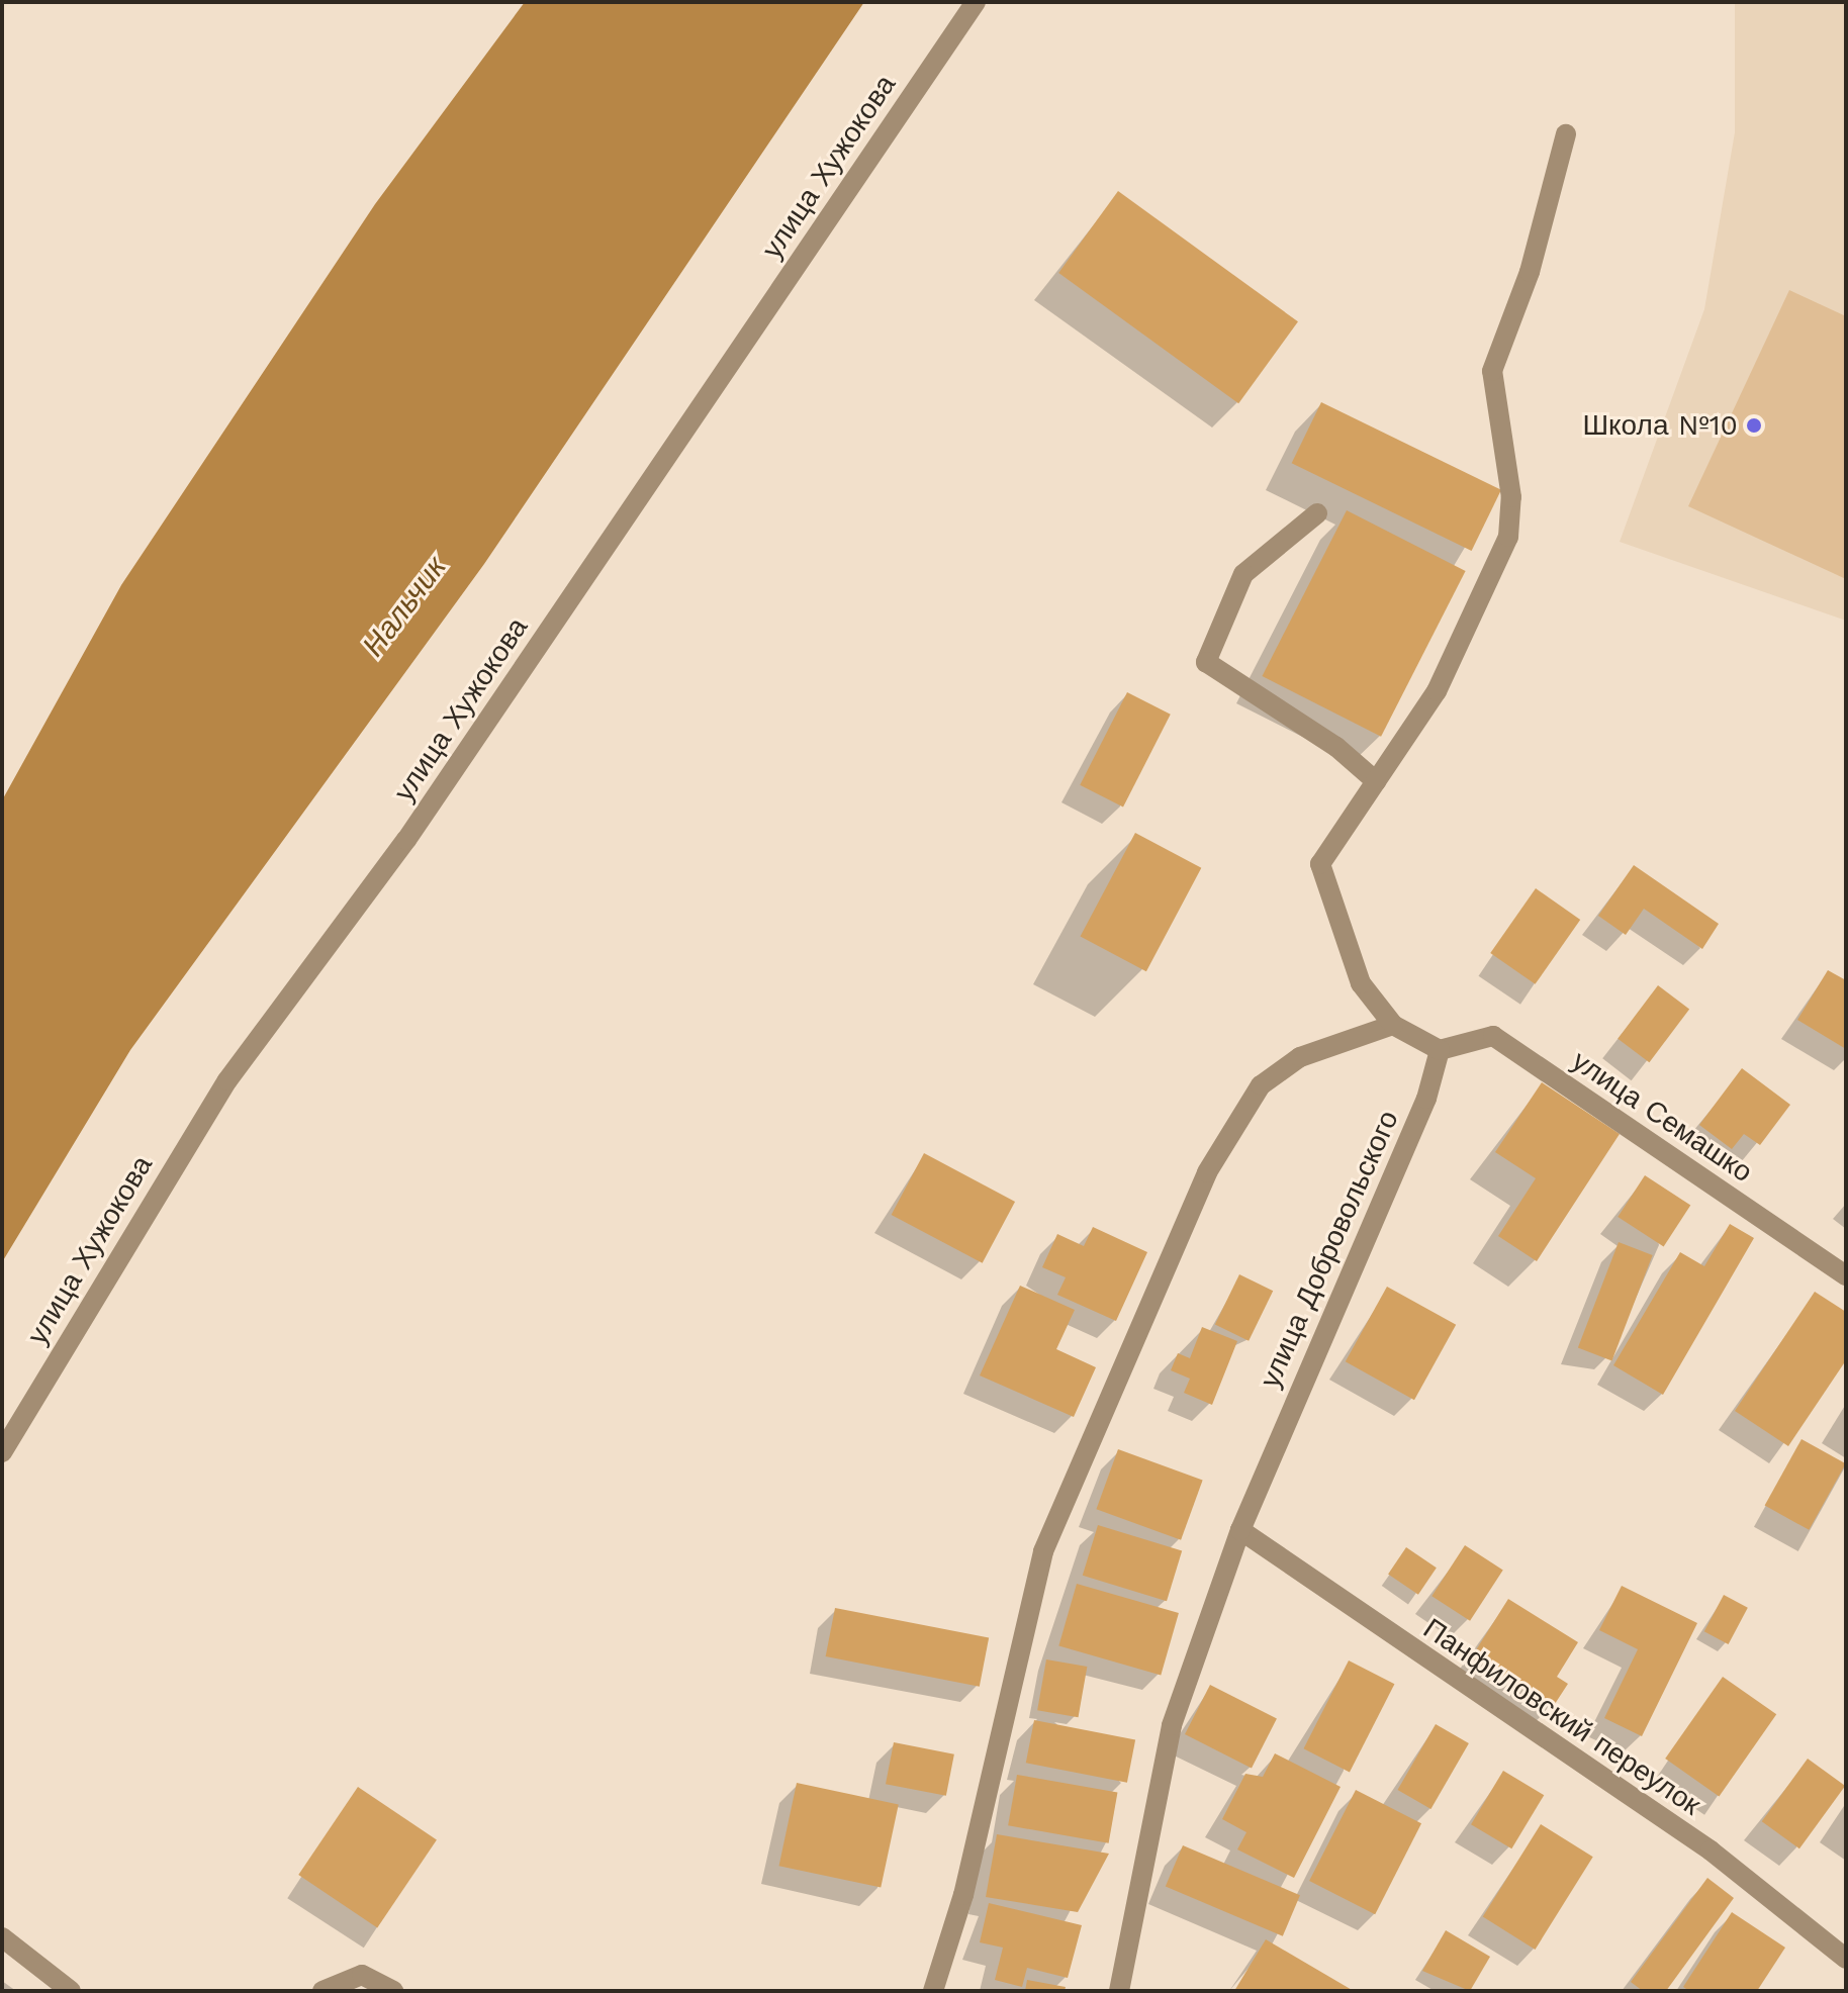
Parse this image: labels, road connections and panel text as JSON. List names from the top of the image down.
{
  "streets": {
    "street": [
      "улица Хужокова",
      "улица Семашко",
      "улица Добровольского",
      "Панфиловский переулок"
    ]
  },
  "crossings": [
    ["улица Семашко", "улица Добровольского"],
    ["улица Добровольского", "Панфиловский переулок"]
  ],
  "water": ["Нальчик"],
  "places": ["Школа №10"]
}
